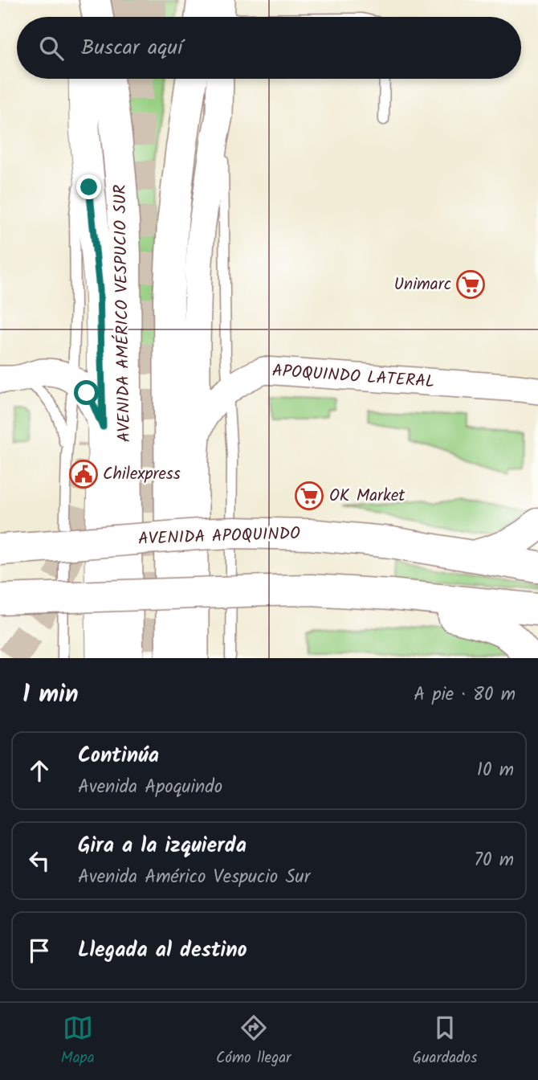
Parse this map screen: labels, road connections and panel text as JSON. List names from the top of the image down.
{
  "streets": {
    "main road": ["AVENIDA AMÉRICO VESPUCIO SUR", "AVENIDA APOQUINDO"],
    "street": ["APOQUINDO LATERAL"]
  },
  "places": {
    "supermarket": ["Unimarc", "OK Market"],
    "public building": ["Chilexpress"]
  },
  "page": {
    "search": "Buscar aquí",
    "heading": ["1 min", "A pie · 80 m"],
    "list": [
      ["Continúa", "Avenida Apoquindo", "10 m"],
      ["Gira a la izquierda", "Avenida Américo Vespucio Sur", "70 m"],
      "Llegada al destino"
    ],
    "nav": ["Mapa", "Cómo llegar", "Guardados"]
  }
}
